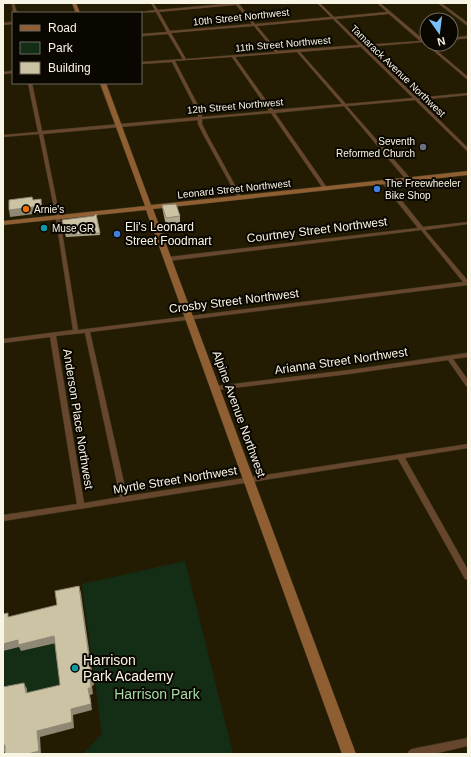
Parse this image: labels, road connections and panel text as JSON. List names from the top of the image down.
{
  "streets": {
    "main road": ["Leonard Street Northwest", "Alpine Avenue Northwest"],
    "street": [
      "10th Street Northwest",
      "11th Street Northwest",
      "Tamarack Avenue Northwest",
      "12th Street Northwest",
      "Courtney Street Northwest",
      "Crosby Street Northwest",
      "Arianna Street Northwest",
      "Anderson Place Northwest",
      "Myrtle Street Northwest"
    ]
  },
  "crossings": [
    ["10th Street Northwest", "Tamarack Avenue Northwest"],
    ["11th Street Northwest", "Tamarack Avenue Northwest"],
    ["Tamarack Avenue Northwest", "12th Street Northwest"],
    ["12th Street Northwest", "Alpine Avenue Northwest"],
    ["Leonard Street Northwest", "Alpine Avenue Northwest"],
    ["Courtney Street Northwest", "Alpine Avenue Northwest"],
    ["Crosby Street Northwest", "Alpine Avenue Northwest"],
    ["Crosby Street Northwest", "Anderson Place Northwest"],
    ["Arianna Street Northwest", "Alpine Avenue Northwest"],
    ["Alpine Avenue Northwest", "Myrtle Street Northwest"],
    ["Anderson Place Northwest", "Myrtle Street Northwest"]
  ],
  "parks": ["Harrison Park"],
  "places": [
    "Seventh Reformed Church",
    "The Freewheeler Bike Shop",
    "Arnie's",
    "Muse GR",
    "Eli's Leonard Street Foodmart",
    "Harrison Park Academy"
  ],
  "legend": ["Road", "Park", "Building"],
  "north": "bottom"
}
